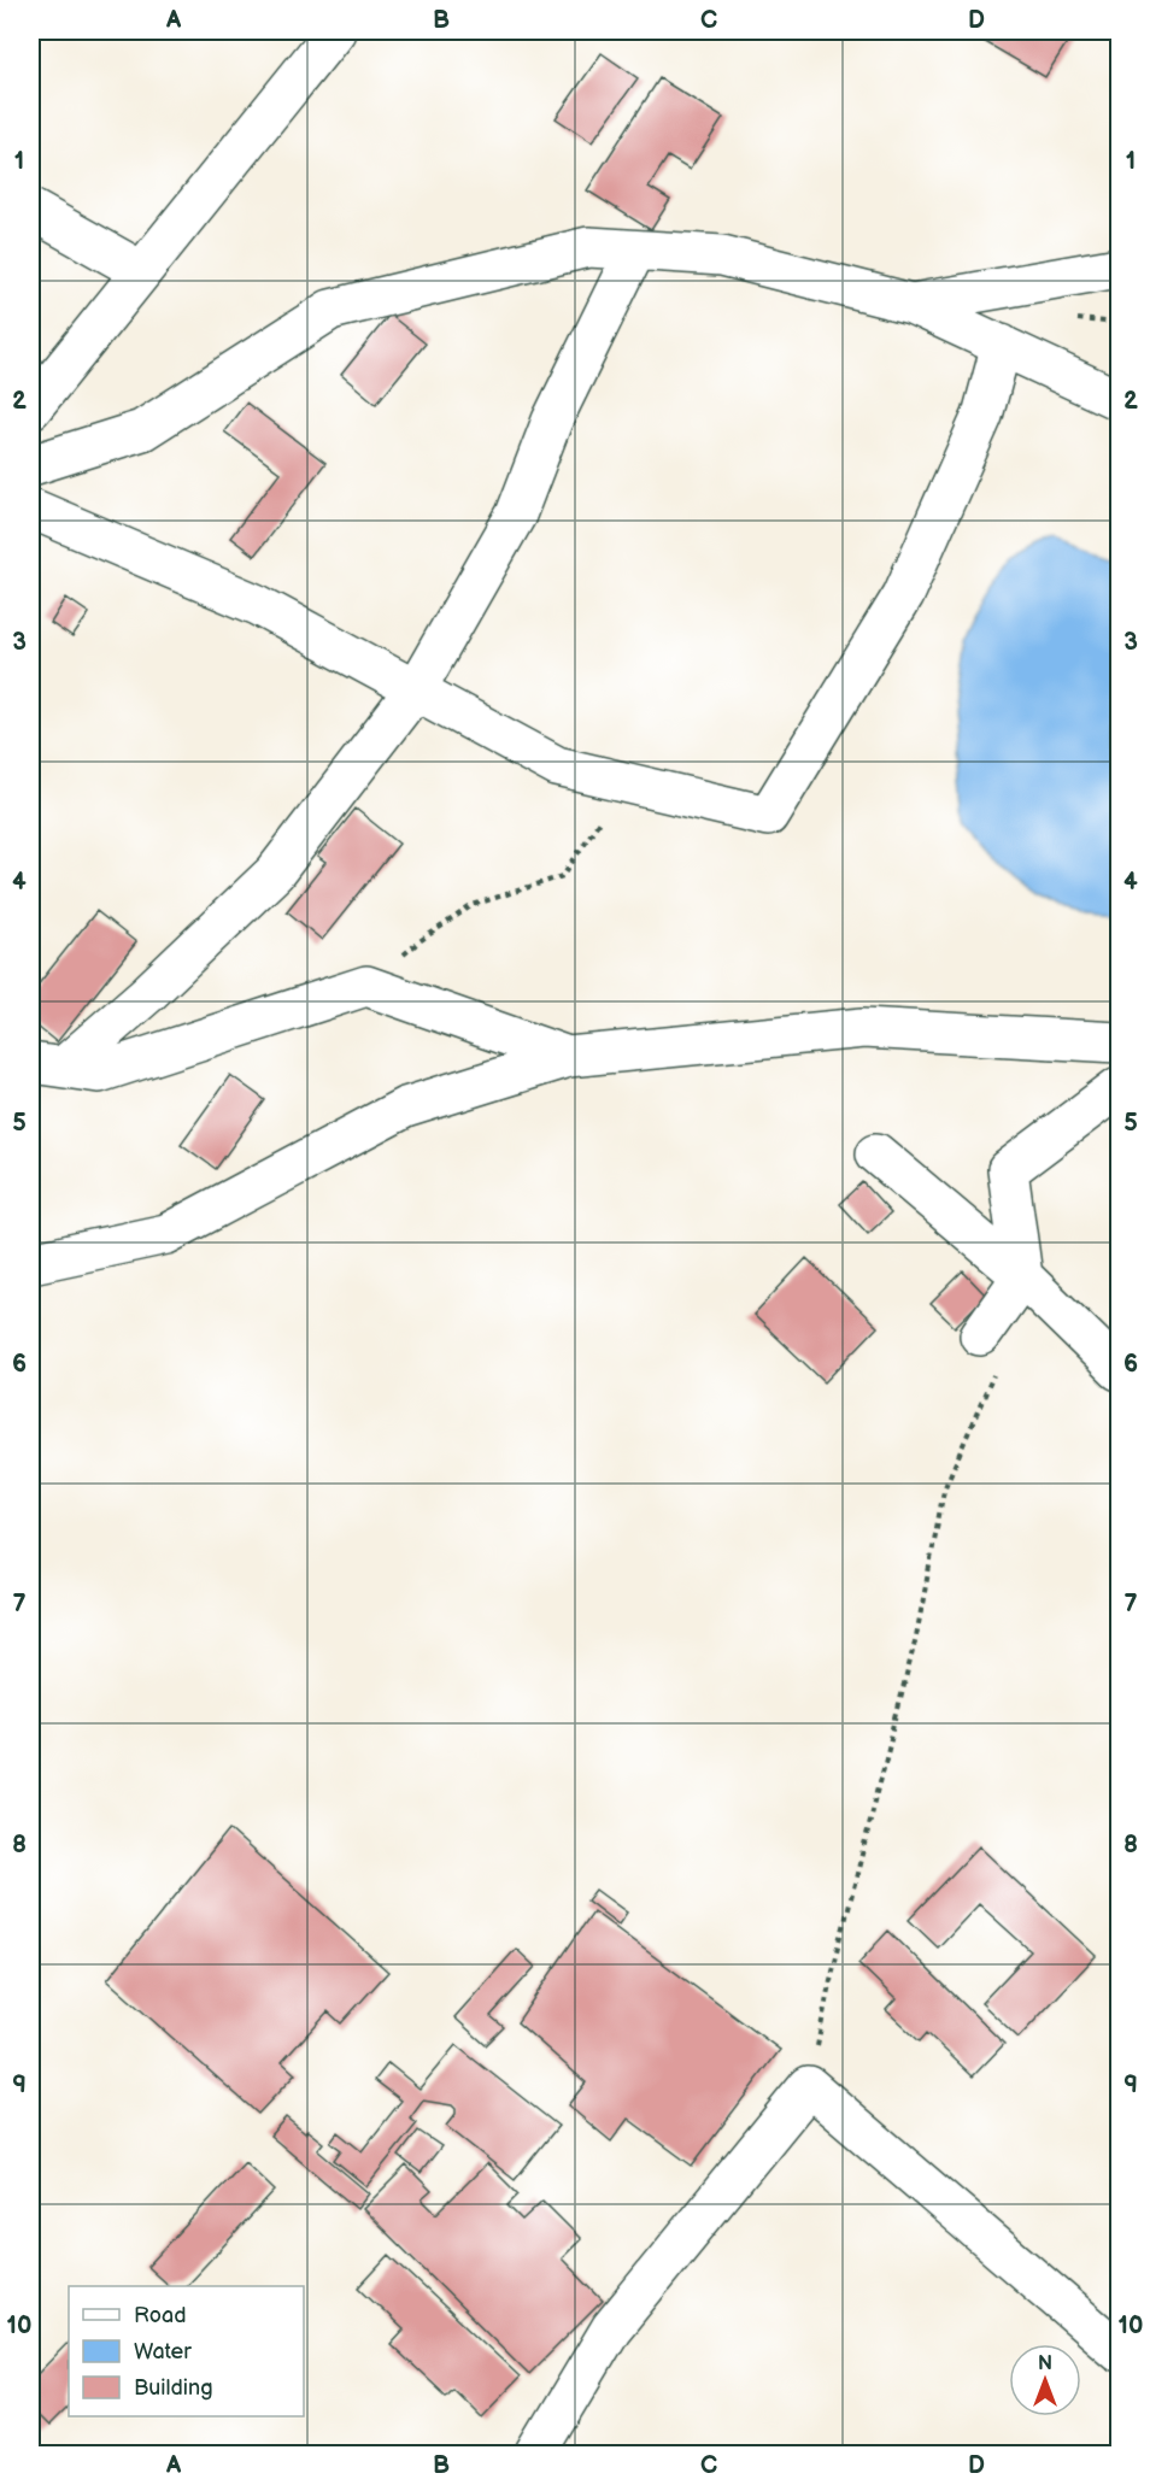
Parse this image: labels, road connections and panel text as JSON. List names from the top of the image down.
{
  "legend": ["Road", "Water", "Building"],
  "north": "top",
  "grid": {
    "columns": [
      "A",
      "B",
      "C",
      "D"
    ],
    "rows": [
      "1",
      "2",
      "3",
      "4",
      "5",
      "6",
      "7",
      "8",
      "9",
      "10"
    ]
  }
}
